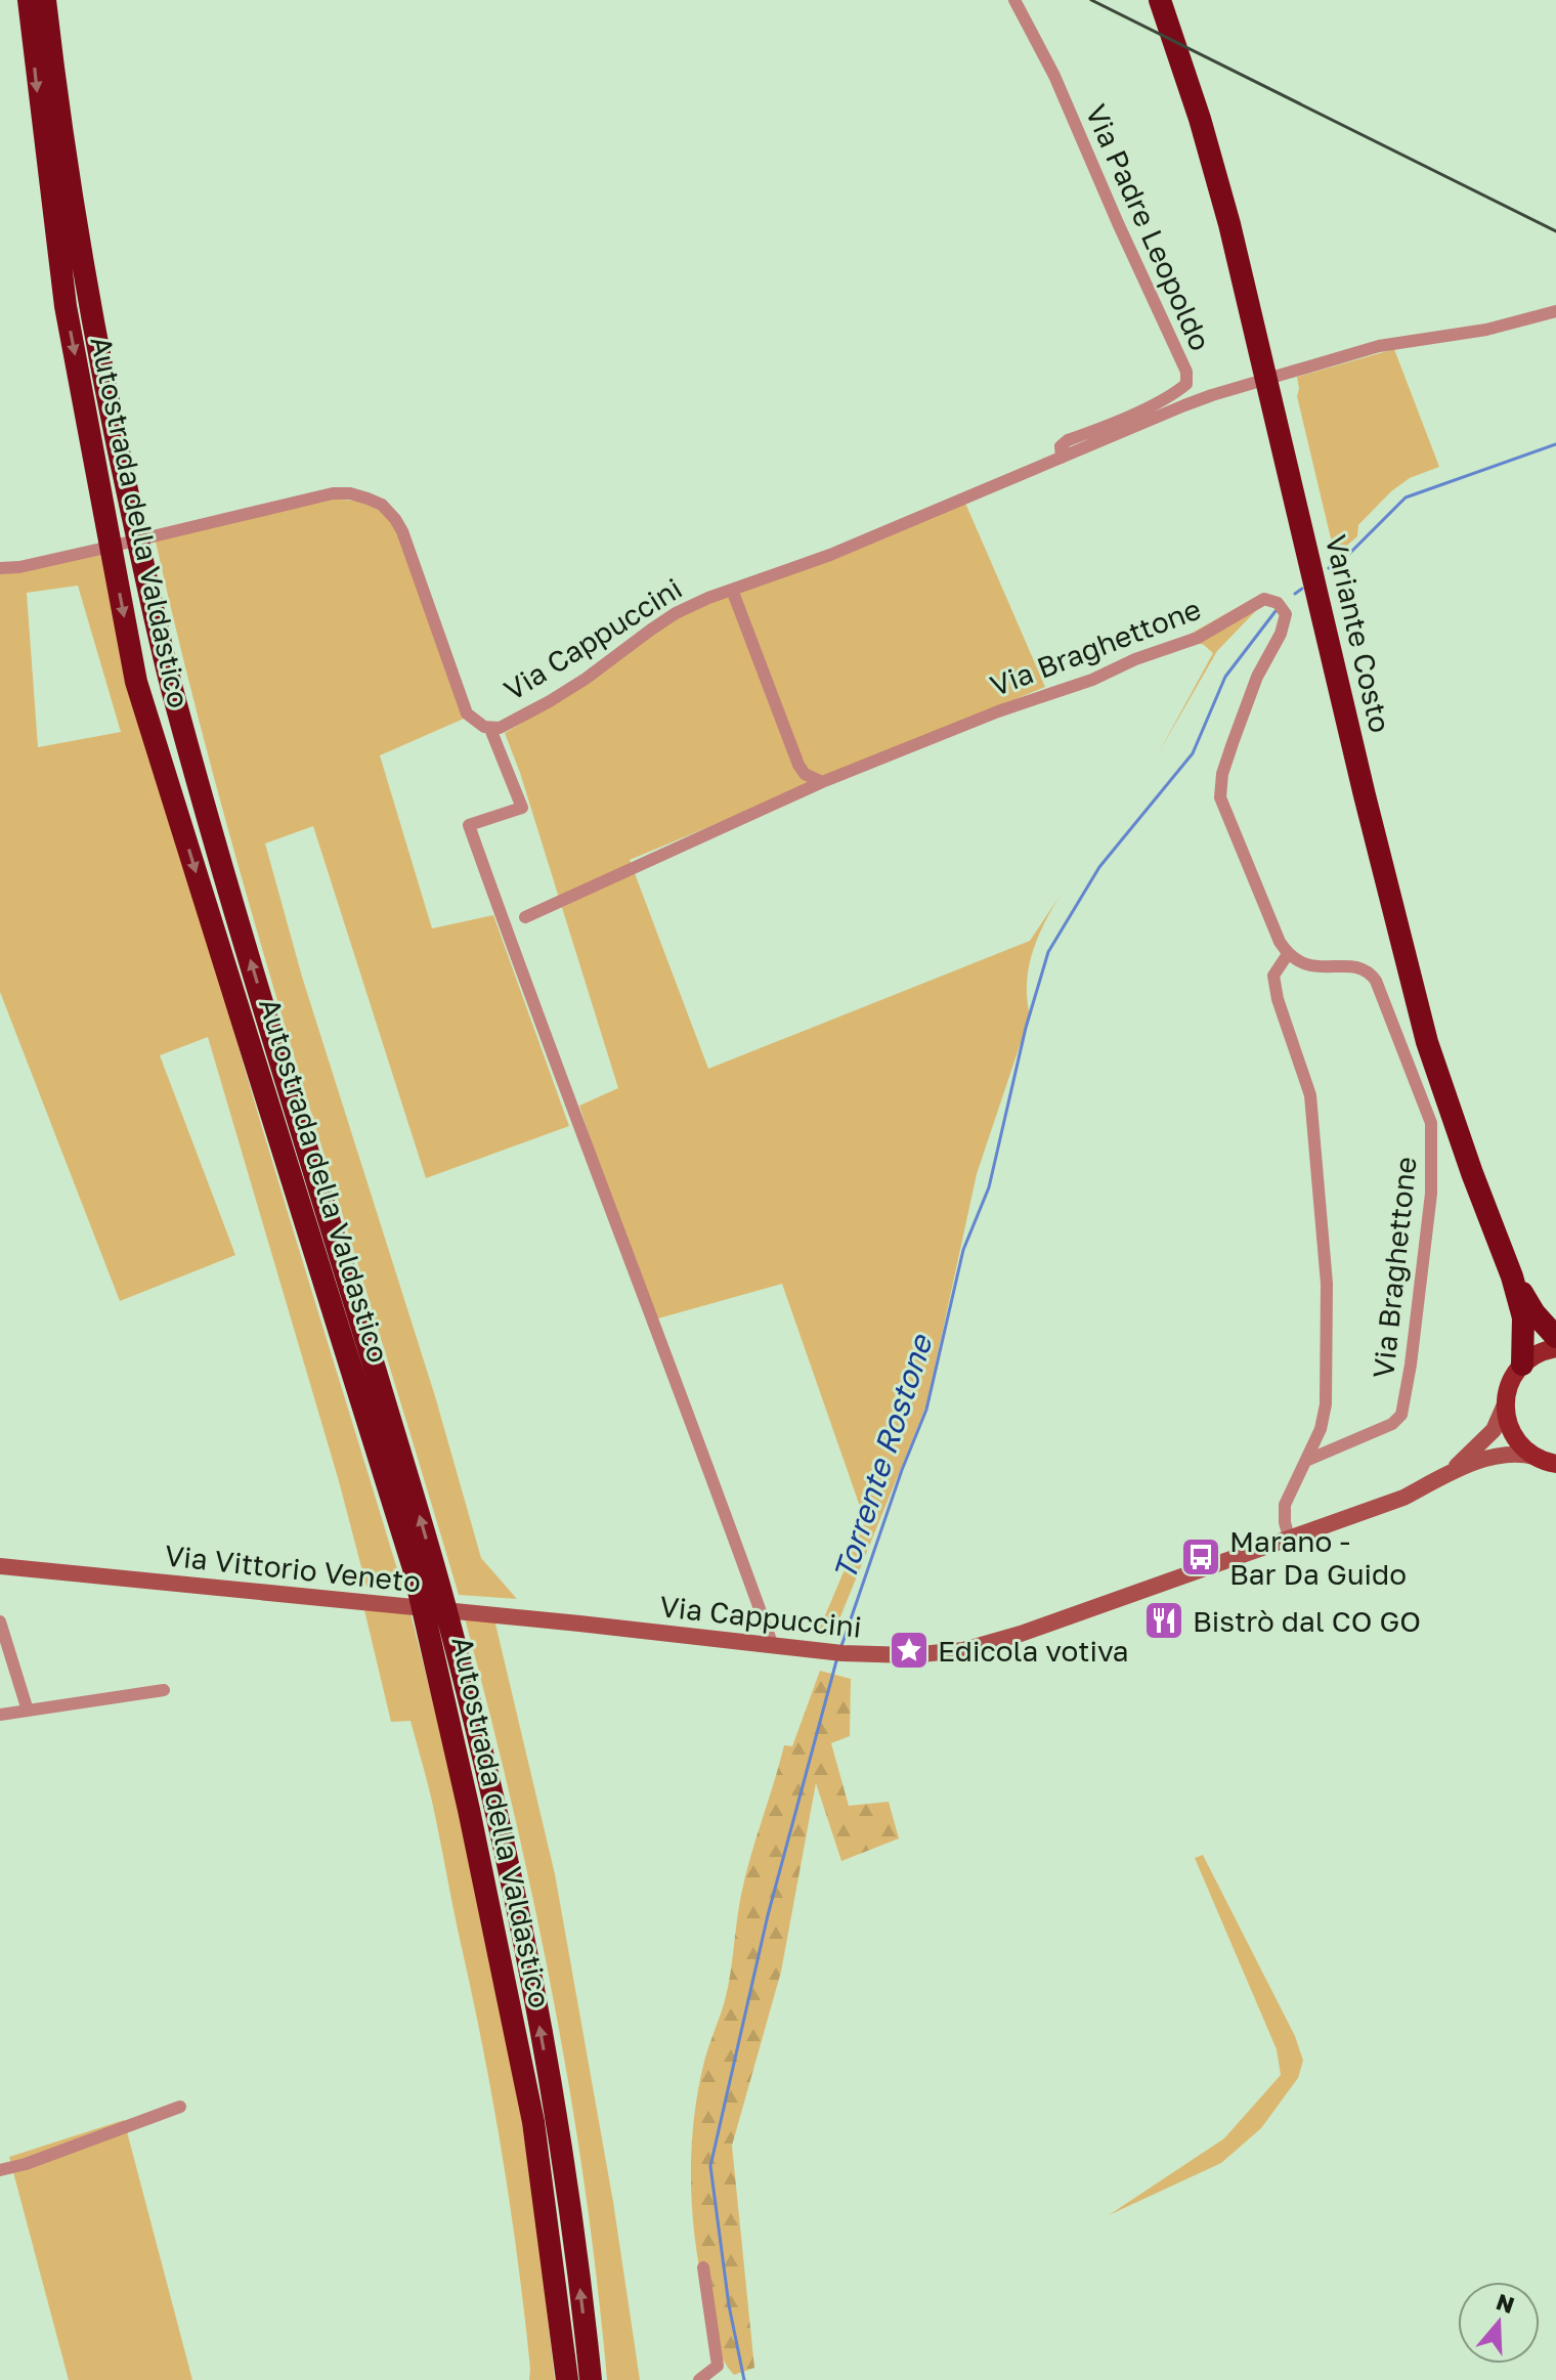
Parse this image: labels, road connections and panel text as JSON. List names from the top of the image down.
{
  "streets": {
    "highway": ["Autostrada della Valdastico", "Variante Costo"],
    "main road": ["Via Cappuccini", "Via Vittorio Veneto"],
    "street": ["Via Padre Leopoldo", "Via Braghettone"]
  },
  "crossings": [
    ["Via Padre Leopoldo", "Via Cappuccini"],
    ["Via Cappuccini", "Via Braghettone"],
    ["Via Cappuccini", "Via Vittorio Veneto"]
  ],
  "water": ["Torrente Rostone"],
  "places": {
    "bus stop": ["Marano - Bar Da Guido"],
    "restaurant": ["Bistrò dal CO GO"],
    "place": ["Edicola votiva"]
  },
  "north": "top"
}
